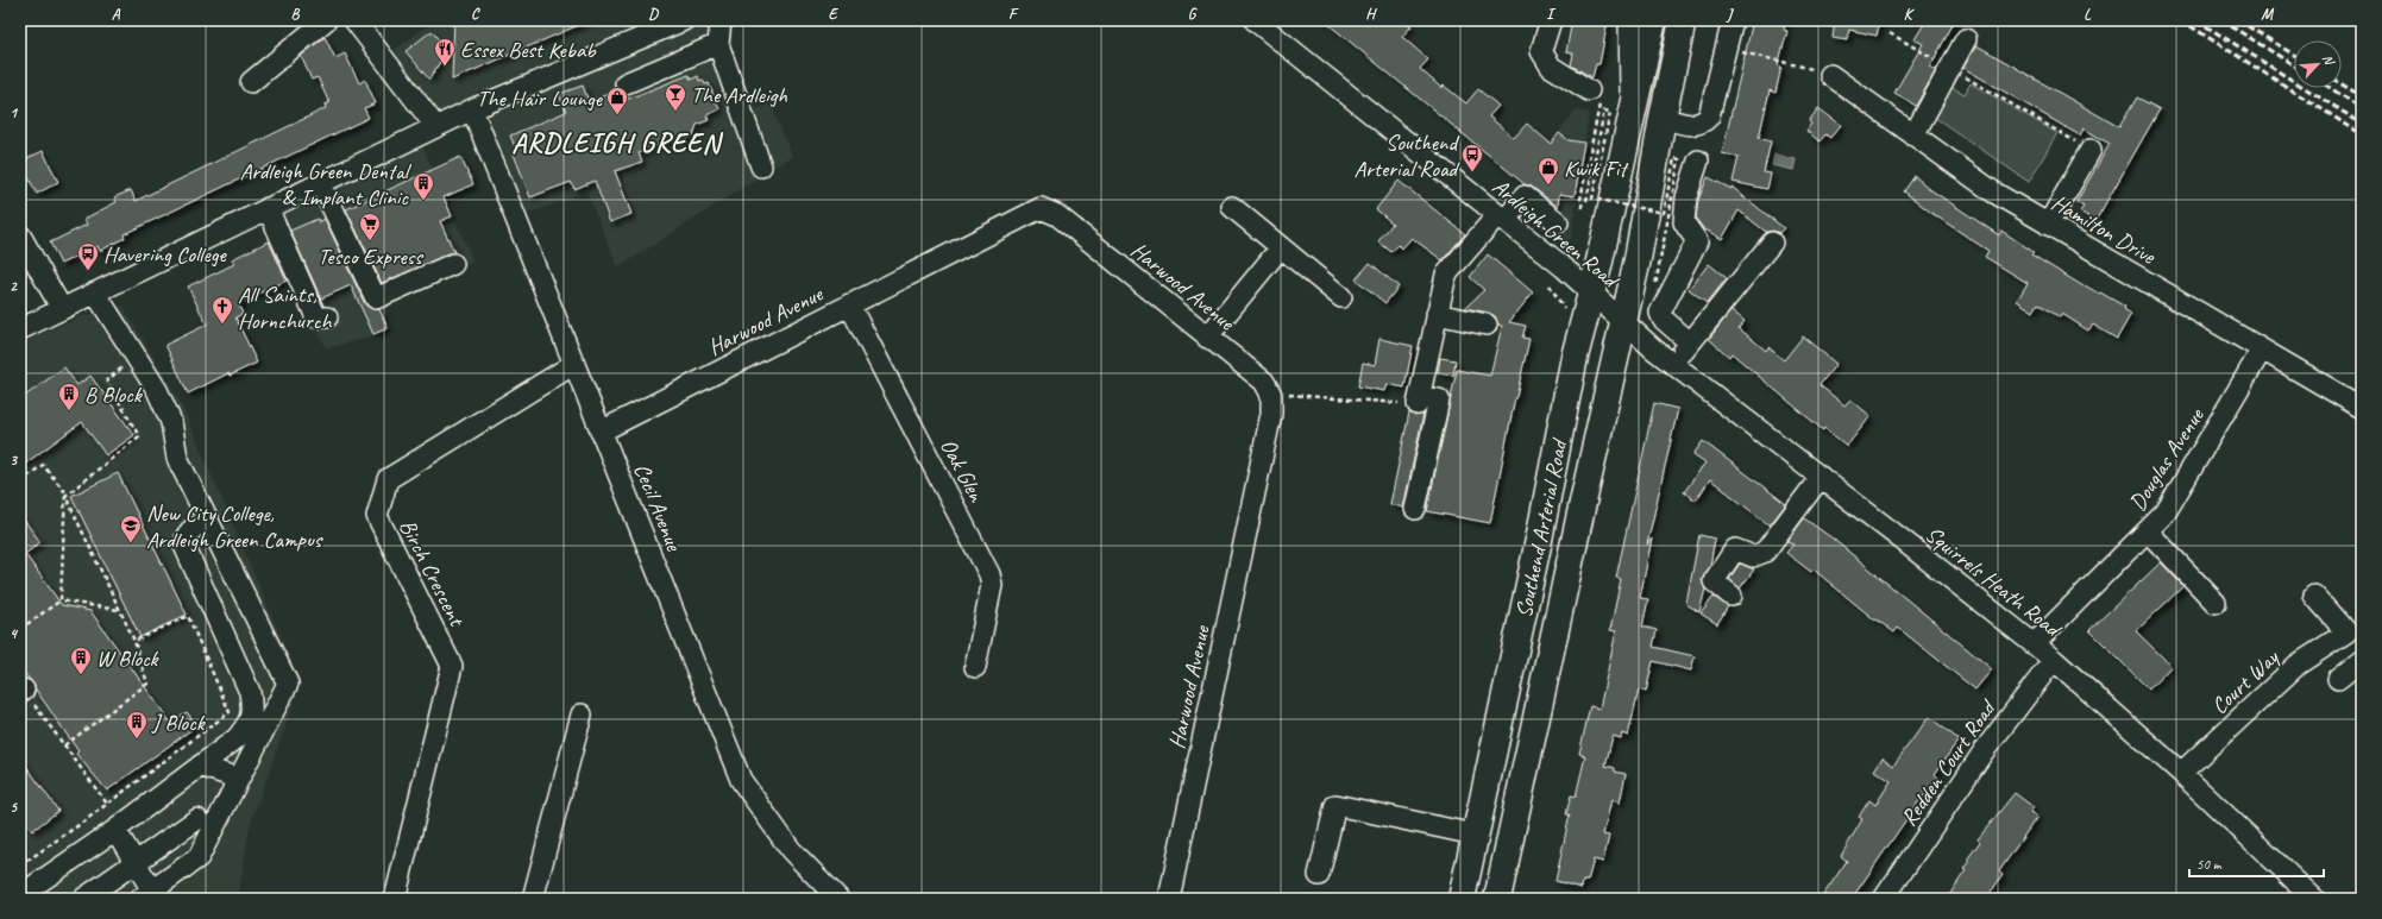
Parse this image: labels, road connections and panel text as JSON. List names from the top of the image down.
{
  "streets": {
    "highway": ["Southend Arterial Road"],
    "street": [
      "Hamilton Drive",
      "Ardleigh Green Road",
      "Harwood Avenue",
      "Douglas Avenue",
      "Oak Glen",
      "Cecil Avenue",
      "Birch Crescent",
      "Squirrels Heath Road",
      "Court Way",
      "Redden Court Road"
    ]
  },
  "crossings": [
    ["Hamilton Drive", "Douglas Avenue"],
    ["Ardleigh Green Road", "Southend Arterial Road"],
    ["Ardleigh Green Road", "Squirrels Heath Road"],
    ["Harwood Avenue", "Oak Glen"],
    ["Harwood Avenue", "Cecil Avenue"],
    ["Douglas Avenue", "Squirrels Heath Road"],
    ["Cecil Avenue", "Birch Crescent"],
    ["Southend Arterial Road", "Squirrels Heath Road"],
    ["Squirrels Heath Road", "Court Way"],
    ["Squirrels Heath Road", "Redden Court Road"]
  ],
  "districts": ["ARDLEIGH GREEN"],
  "places": {
    "restaurant": ["Essex Best Kebab"],
    "bar": ["The Ardleigh"],
    "shop": ["The Hair Lounge", "Kwik Fit"],
    "bus stop": ["Southend Arterial Road", "Havering College"],
    "building": [
      "Ardleigh Green Dental & Implant Clinic",
      "B Block",
      "W Block",
      "J Block"
    ],
    "supermarket": ["Tesco Express"],
    "church": ["All Saints, Hornchurch"],
    "school or university": ["New City College, Ardleigh Green Campus"]
  },
  "scale_bar": "50 m",
  "north": "top right",
  "grid": {
    "columns": [
      "A",
      "B",
      "C",
      "D",
      "E",
      "F",
      "G",
      "H",
      "I",
      "J",
      "K",
      "L",
      "M"
    ],
    "rows": [
      "1",
      "2",
      "3",
      "4",
      "5"
    ]
  }
}
